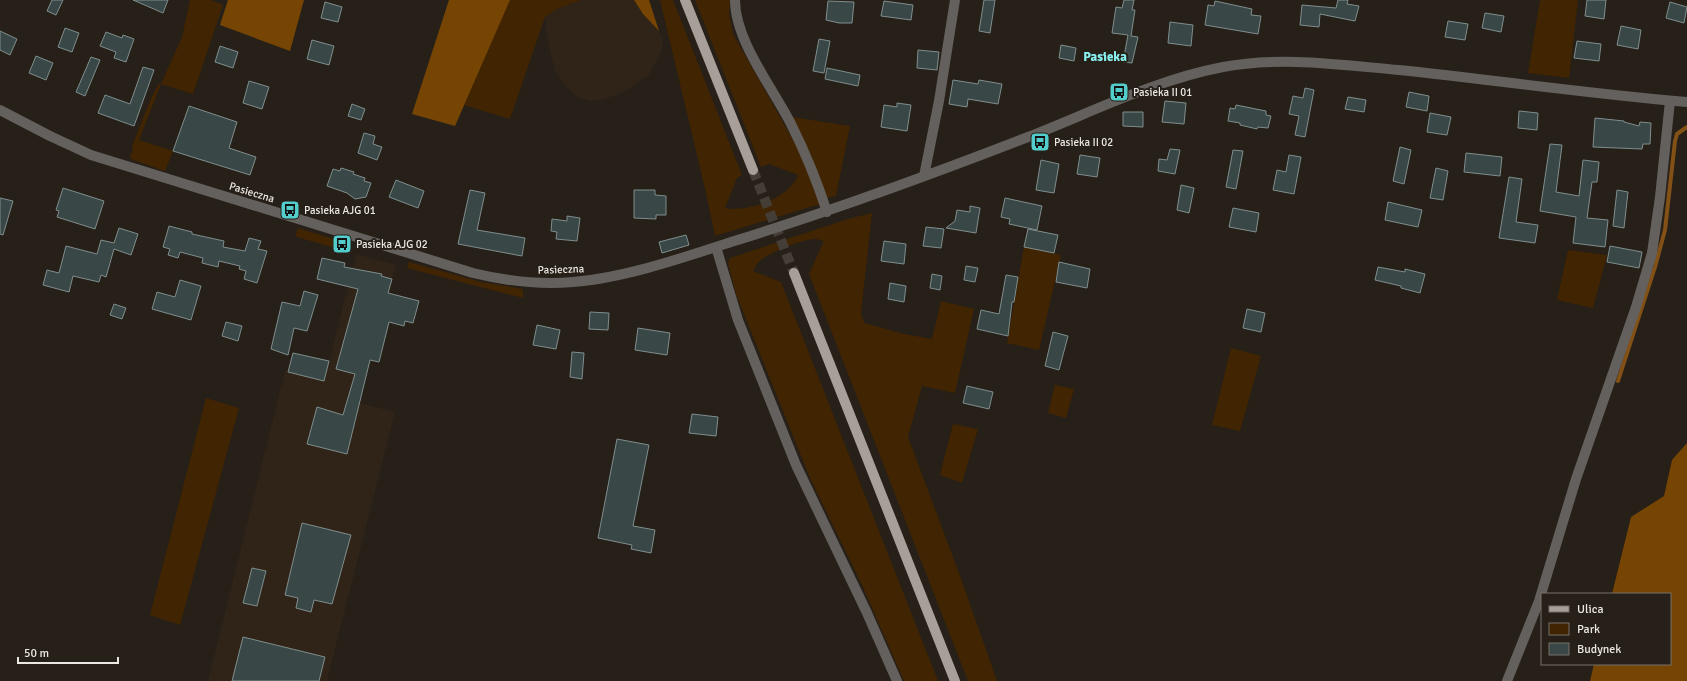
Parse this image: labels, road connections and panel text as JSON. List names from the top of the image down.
{
  "streets": {
    "street": ["Pasieczna"]
  },
  "districts": ["Pasieka"],
  "places": {
    "bus stop": [
      "Pasieka II 01",
      "Pasieka II 02",
      "Pasieka AJG 01",
      "Pasieka AJG 02"
    ]
  },
  "legend": ["Ulica", "Park", "Budynek"],
  "scale_bar": "50 m"
}
